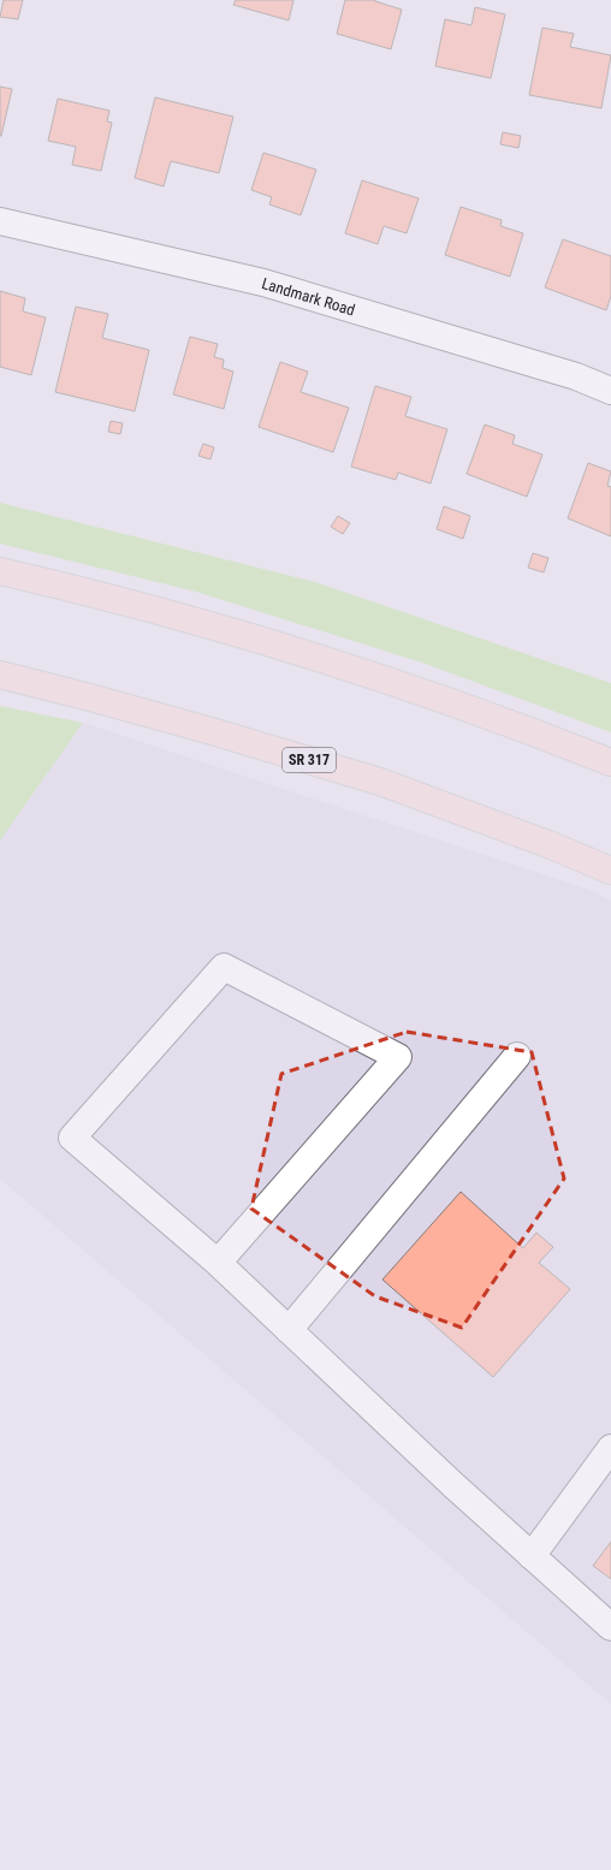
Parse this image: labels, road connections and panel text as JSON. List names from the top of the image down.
{
  "streets": {
    "main road": ["SR 317"],
    "street": ["Landmark Road"]
  }
}
